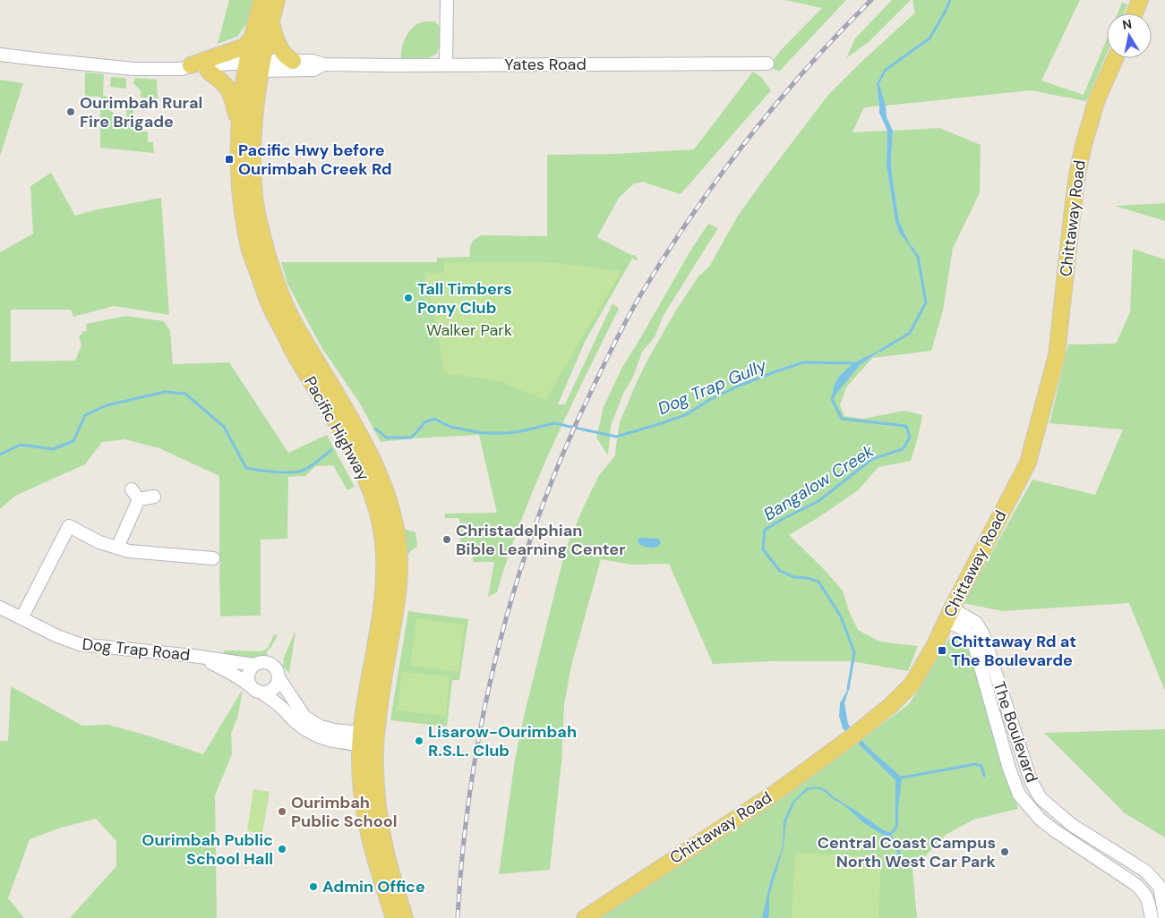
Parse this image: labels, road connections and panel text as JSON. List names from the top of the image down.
{
  "streets": {
    "main road": ["Chittaway Road", "Pacific Highway"],
    "street": ["Yates Road", "Dog Trap Road", "The Boulevard"]
  },
  "crossings": [
    ["Yates Road", "Pacific Highway"],
    ["Chittaway Road", "The Boulevard"],
    ["Pacific Highway", "Dog Trap Road"]
  ],
  "water": ["Dog Trap Gully", "Bangalow Creek"],
  "parks": ["Walker Park"],
  "places": {
    "other": [
      "Ourimbah Rural Fire Brigade",
      "Tall Timbers Pony Club",
      "Christadelphian Bible Learning Center",
      "Lisarow-Ourimbah R.S.L. Club",
      "Ourimbah Public School",
      "Ourimbah Public School Hall",
      "Central Coast Campus North West Car Park",
      "Admin Office"
    ],
    "transit": ["Pacific Hwy before Ourimbah Creek Rd", "Chittaway Rd at The Boulevarde"]
  },
  "north": "top"
}
